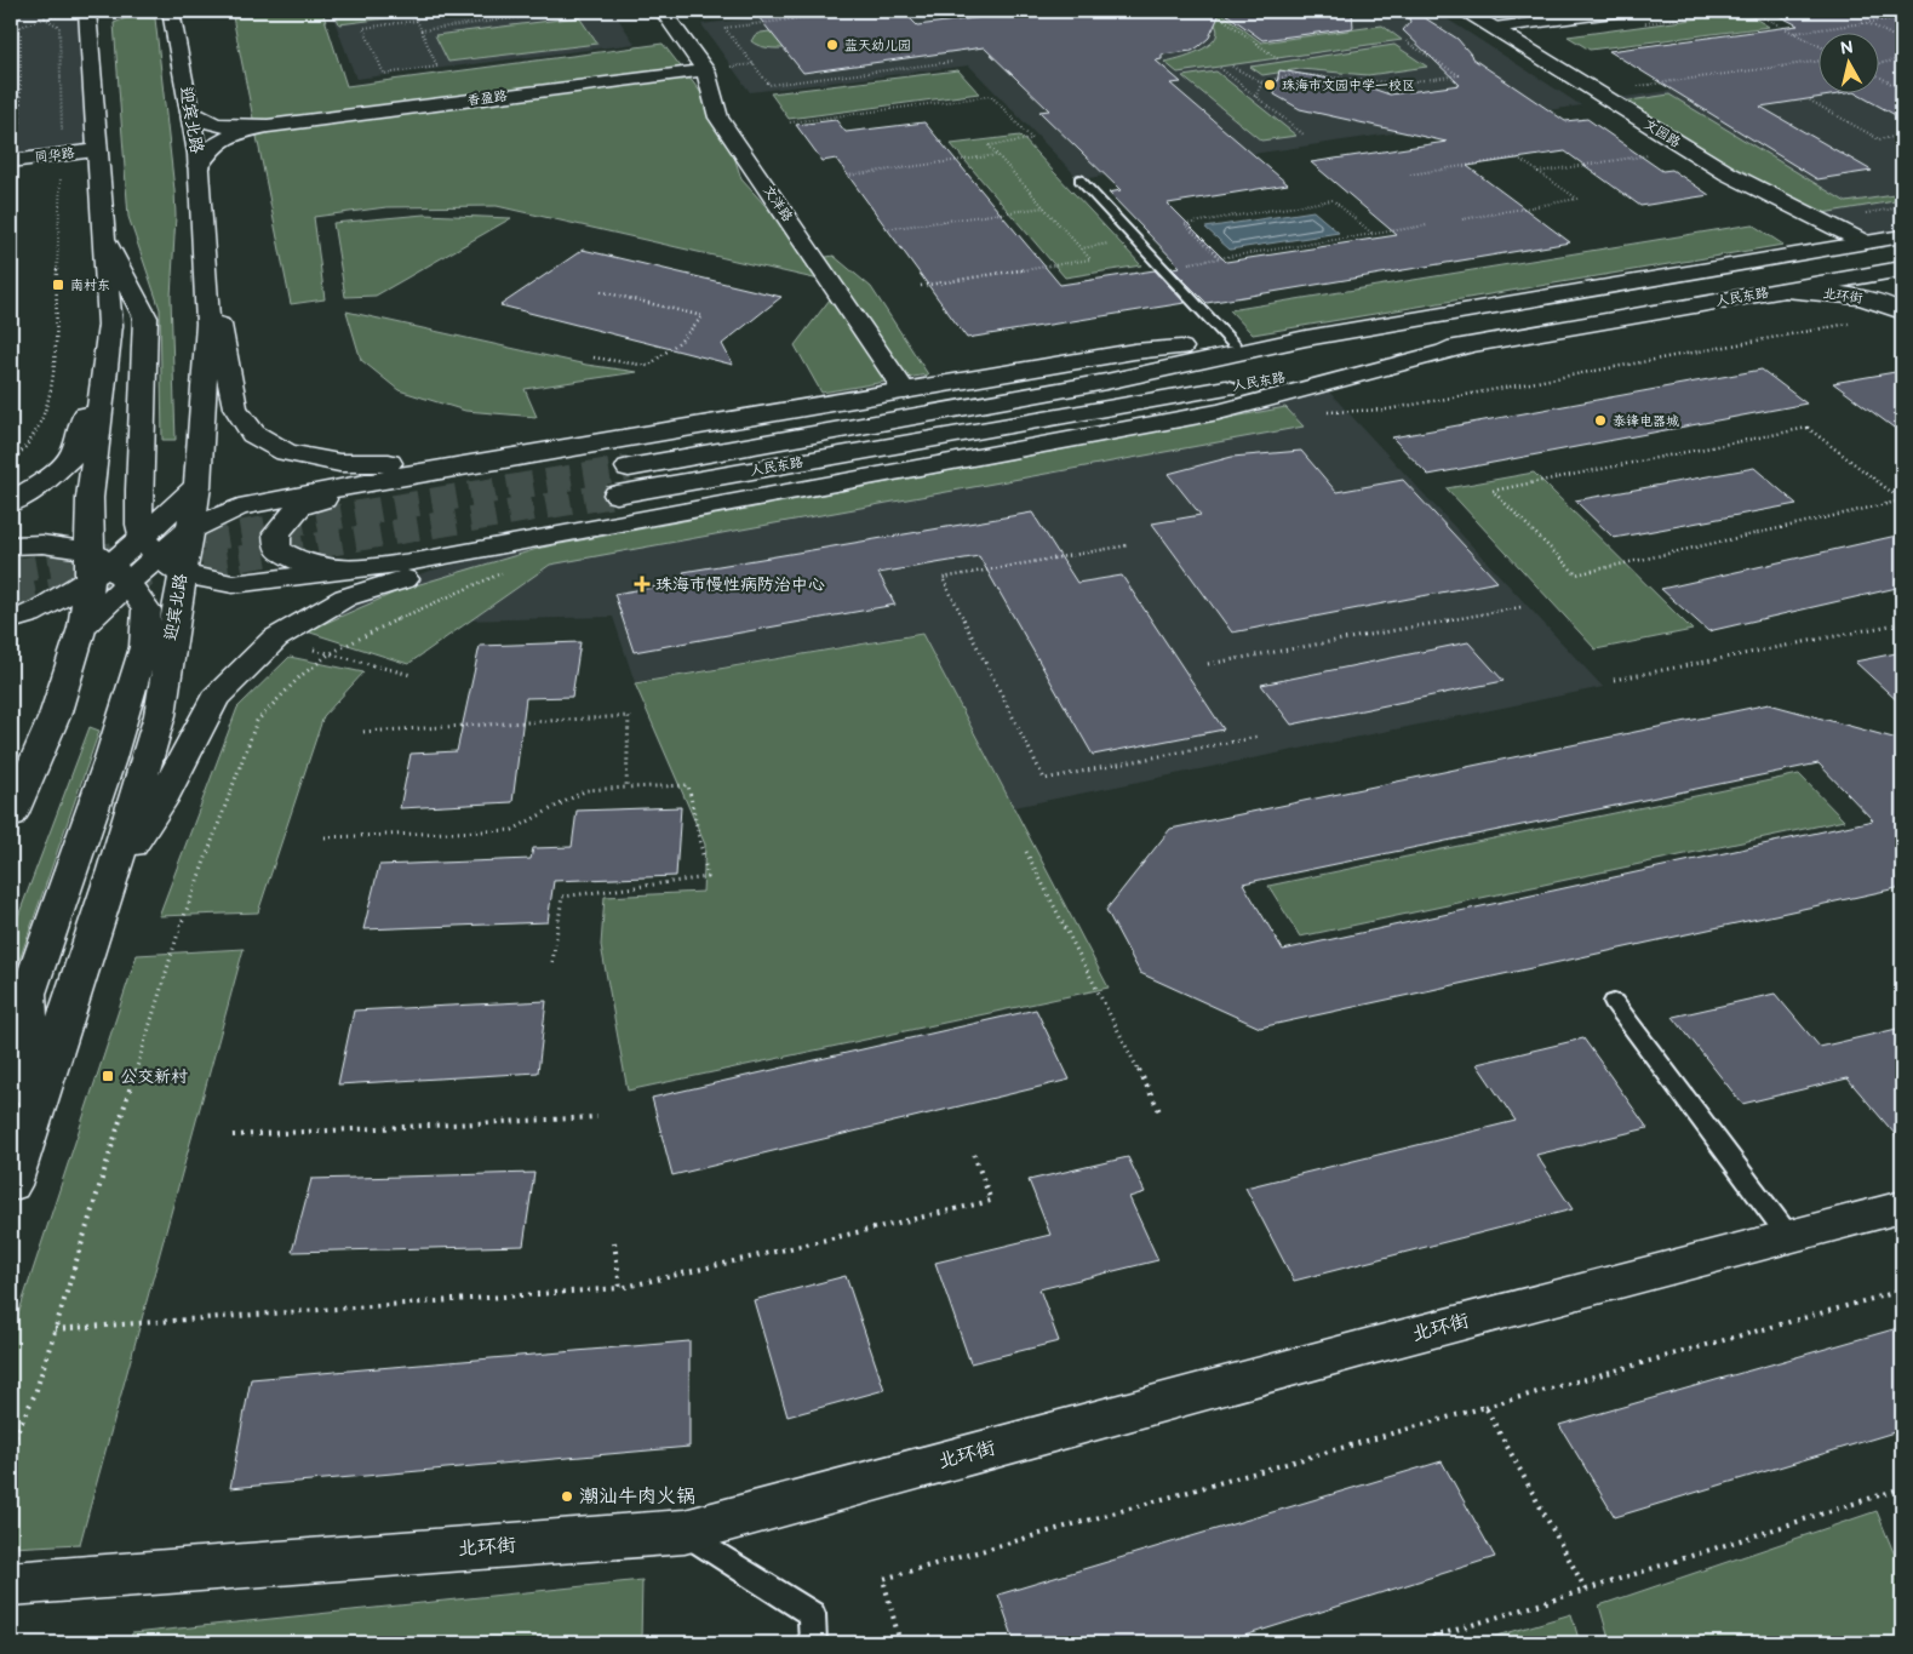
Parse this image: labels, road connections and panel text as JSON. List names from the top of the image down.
{
  "streets": {
    "main road": [
      "香盈路",
      "迎宾北路",
      "文园路",
      "同华路",
      "文洋路",
      "北环街",
      "人民东路"
    ]
  },
  "crossings": [
    ["香盈路", "文洋路"],
    ["文园路", "人民东路"],
    ["北环街", "人民东路"]
  ],
  "places": {
    "other": [
      "蓝天幼儿园",
      "珠海市文园中学一校区",
      "泰锋电器城",
      "潮汕牛肉火锅"
    ],
    "transit": ["南村东", "公交新村"],
    "health": ["珠海市慢性病防治中心"]
  },
  "north": "top"
}
